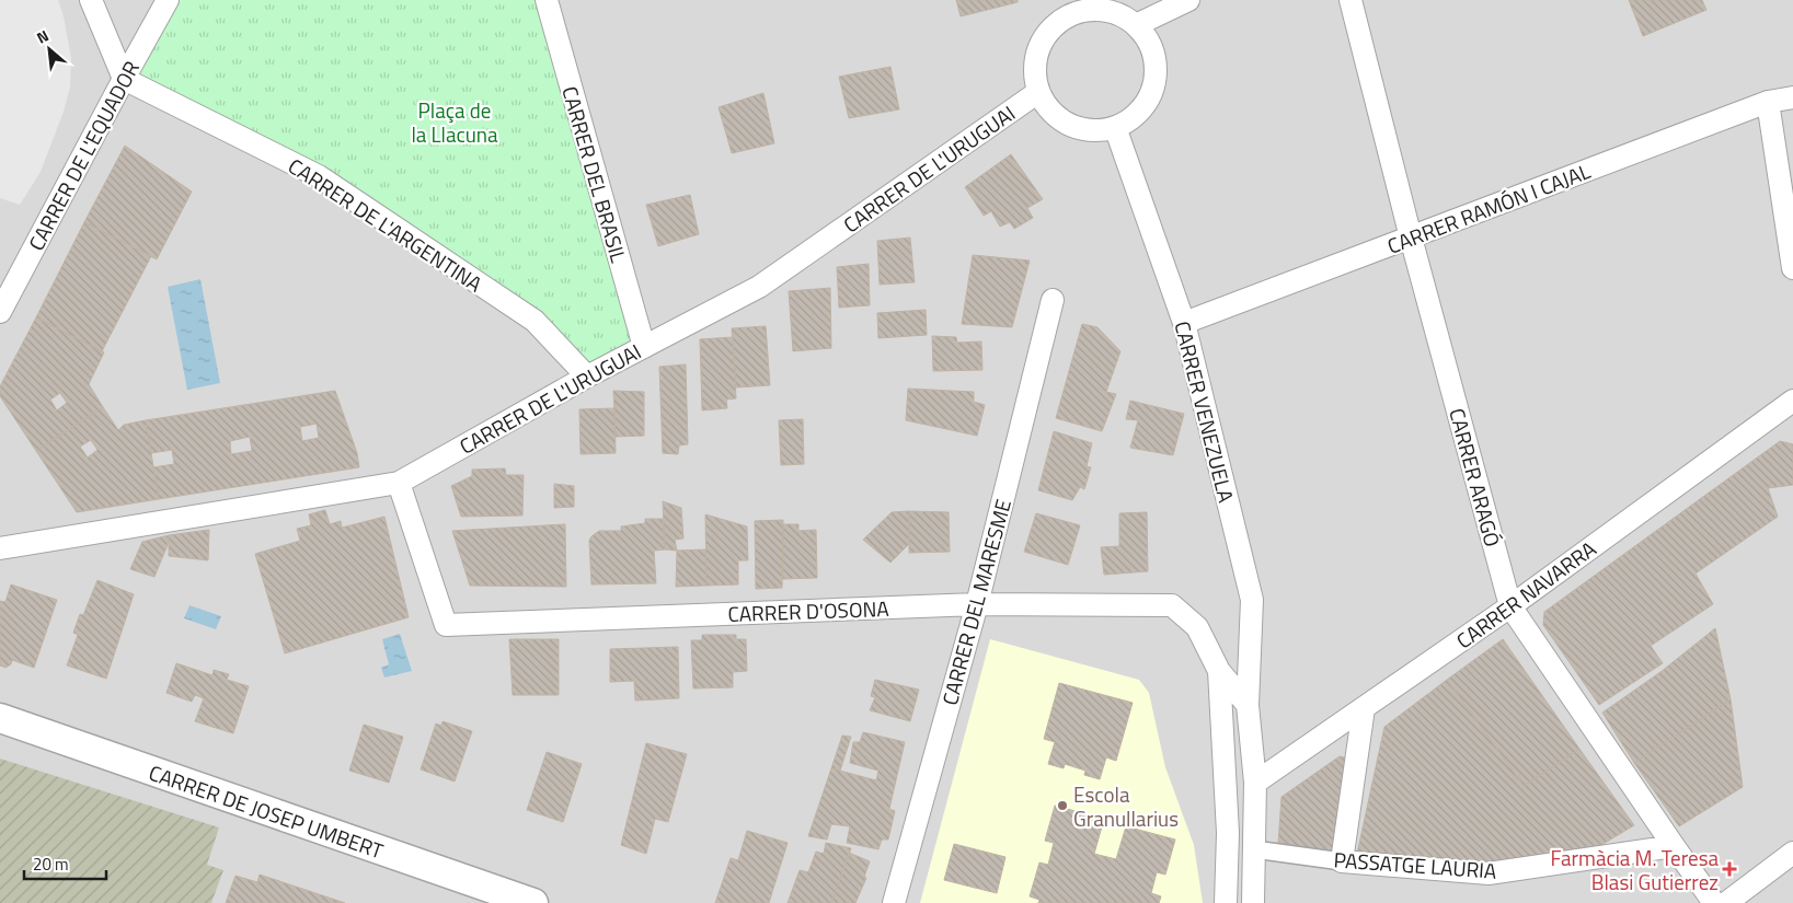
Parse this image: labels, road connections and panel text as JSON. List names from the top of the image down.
{
  "streets": {
    "street": [
      "CARRER DE L'EQUADOR",
      "CARRER DE L'URUGUAI",
      "CARRER DEL BRASIL",
      "CARRER RAMÓN I CAJAL",
      "CARRER DE L'ARGENTINA",
      "CARRER VENEZUELA",
      "CARRER ARAGÓ",
      "CARRER NAVARRA",
      "CARRER DEL MARESME",
      "CARRER D'OSONA",
      "CARRER DE JOSEP UMBERT",
      "PASSATGE LAURIA"
    ]
  },
  "crossings": [
    ["CARRER DE L'EQUADOR", "CARRER DE L'ARGENTINA"],
    ["CARRER DE L'URUGUAI", "CARRER DEL BRASIL"],
    ["CARRER DE L'URUGUAI", "CARRER DE L'ARGENTINA"],
    ["CARRER DE L'URUGUAI", "CARRER VENEZUELA"],
    ["CARRER DE L'URUGUAI", "CARRER D'OSONA"],
    ["CARRER RAMÓN I CAJAL", "CARRER VENEZUELA"],
    ["CARRER RAMÓN I CAJAL", "CARRER ARAGÓ"],
    ["CARRER VENEZUELA", "CARRER NAVARRA"],
    ["CARRER VENEZUELA", "PASSATGE LAURIA"],
    ["CARRER ARAGÓ", "CARRER NAVARRA"],
    ["CARRER ARAGÓ", "PASSATGE LAURIA"],
    ["CARRER DEL MARESME", "CARRER D'OSONA"]
  ],
  "parks": ["Plaça de la Llacuna"],
  "places": {
    "other": ["Escola Granullarius"],
    "health": ["Farmàcia M. Teresa Blasi Gutierrez"]
  },
  "scale_bar": "20 m",
  "north": "top left"
}
